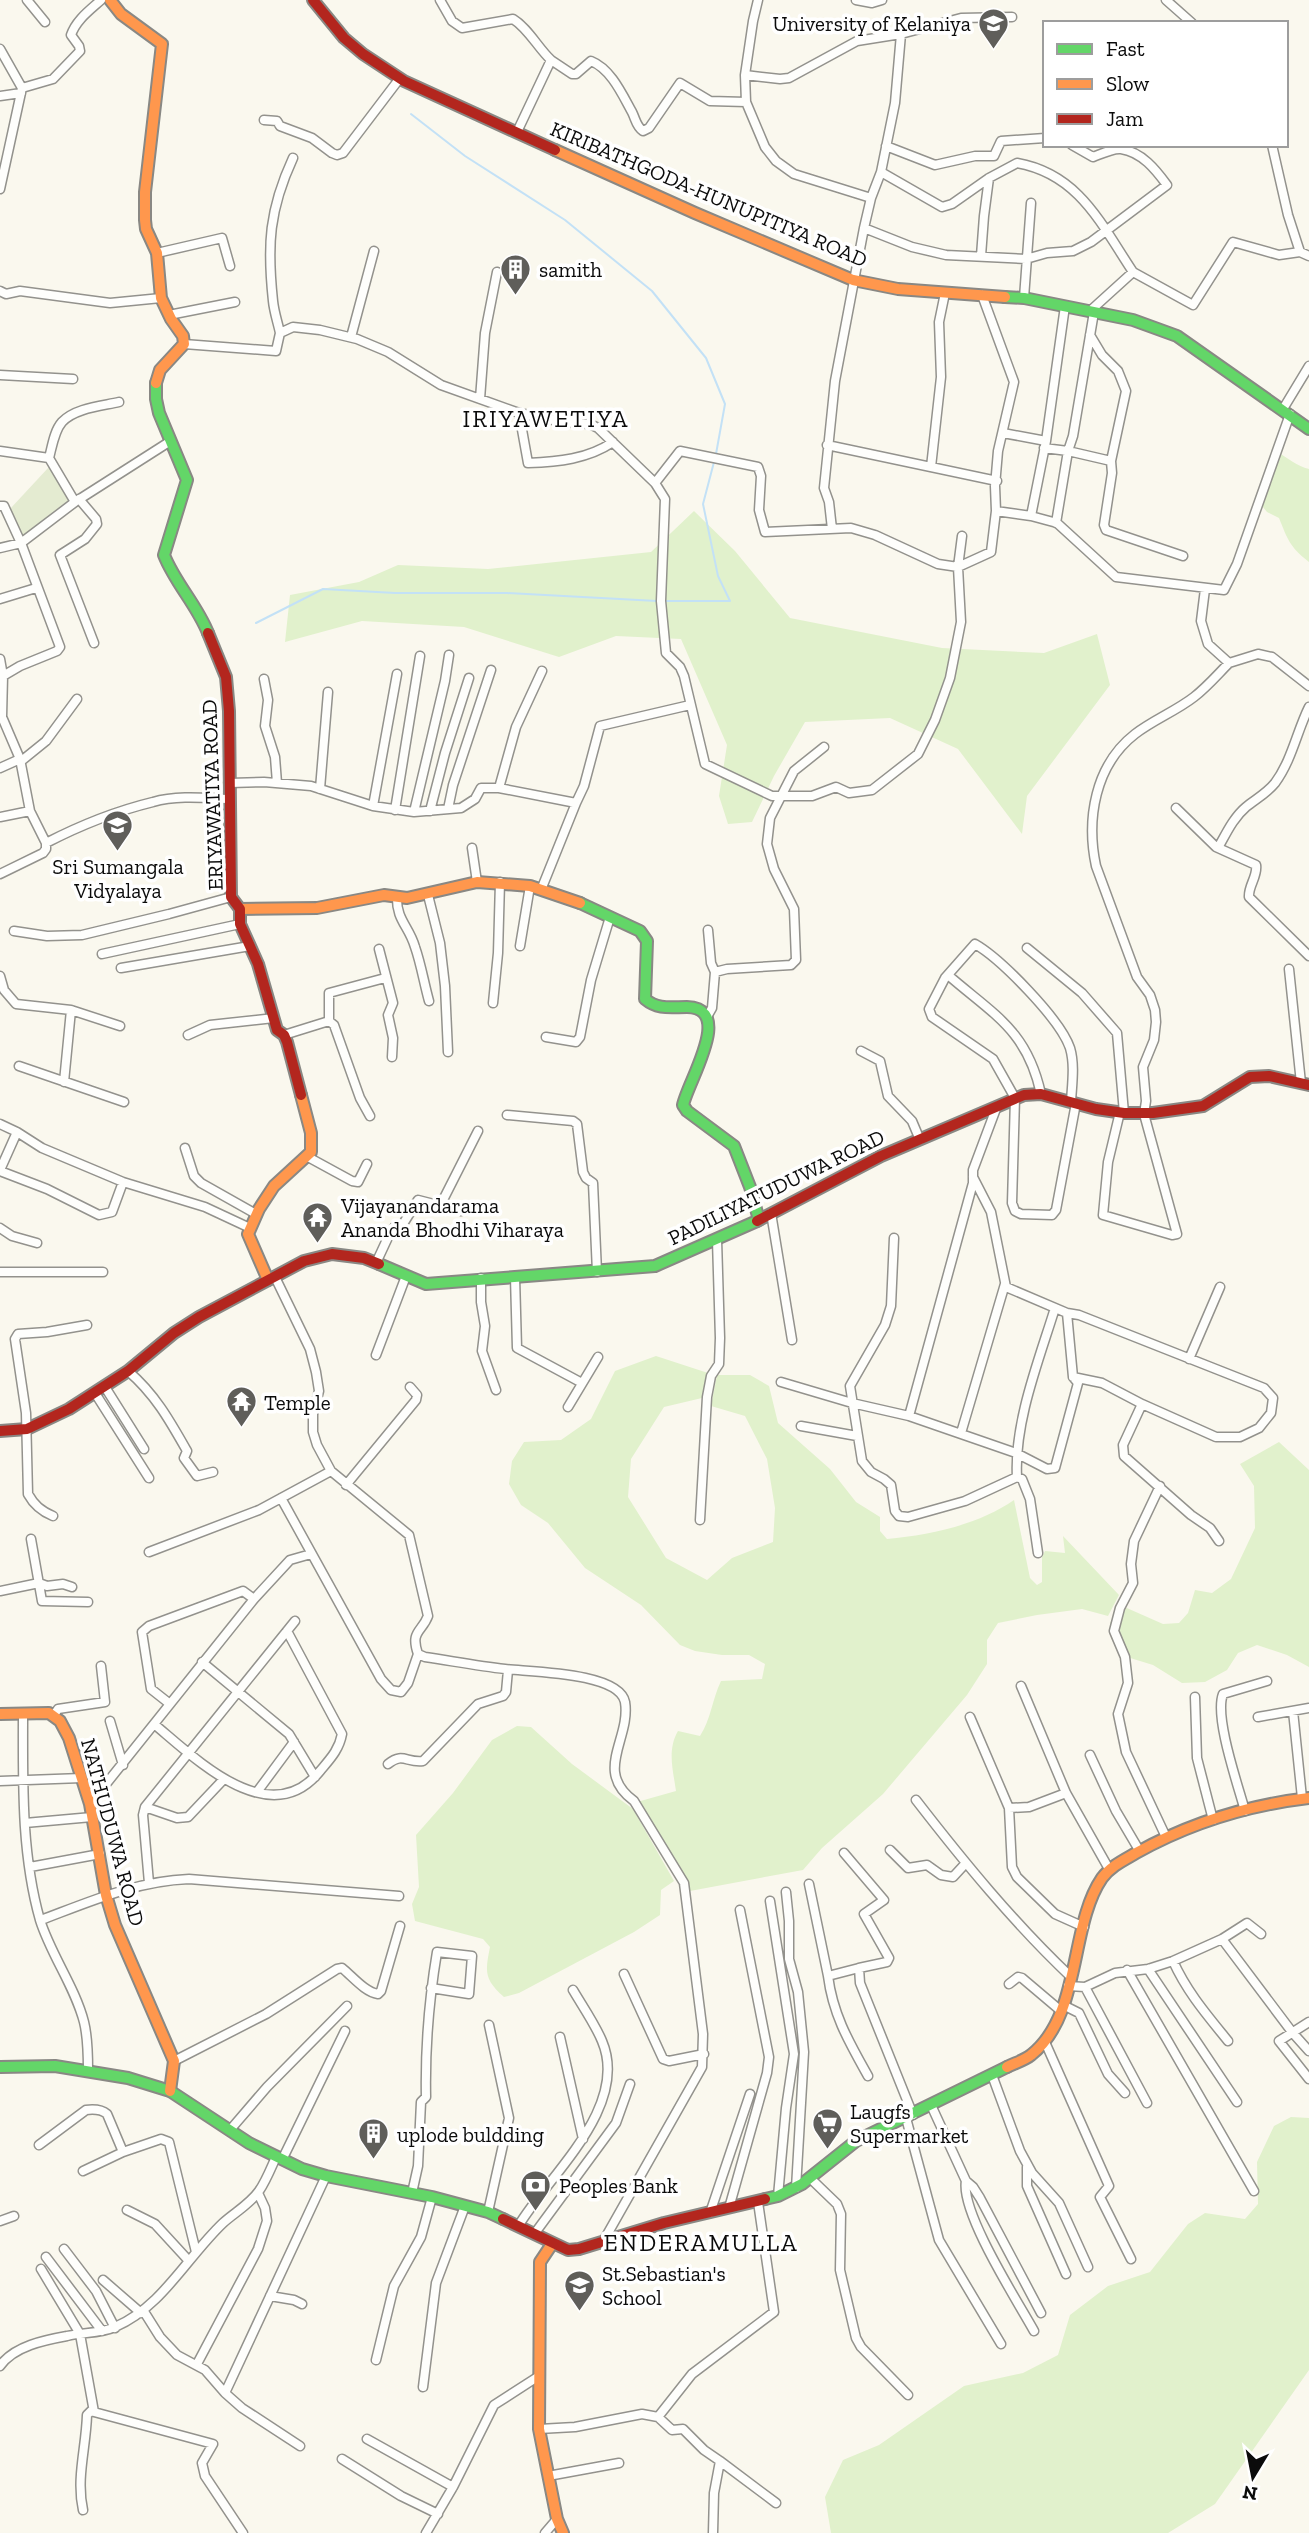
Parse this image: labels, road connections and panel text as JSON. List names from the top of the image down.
{
  "streets": {
    "street": [
      "KIRIBATHGODA-HUNUPITIYA ROAD",
      "ERIYAWATIYA ROAD",
      "PADILIYATUDUWA ROAD",
      "NATHUDUWA ROAD"
    ]
  },
  "districts": ["IRIYAWETIYA", "ENDERAMULLA"],
  "places": {
    "school or university": ["University of Kelaniya", "Sri Sumangala Vidyalaya", "St.Sebastian's School"],
    "building": ["samith", "uplode buldding"],
    "temple": ["Vijayanandarama Ananda Bhodhi Viharaya", "Temple"],
    "supermarket": ["Laugfs Supermarket"],
    "bank": ["Peoples Bank"]
  },
  "legend": ["Fast", "Slow", "Jam"],
  "north": "bottom"
}
